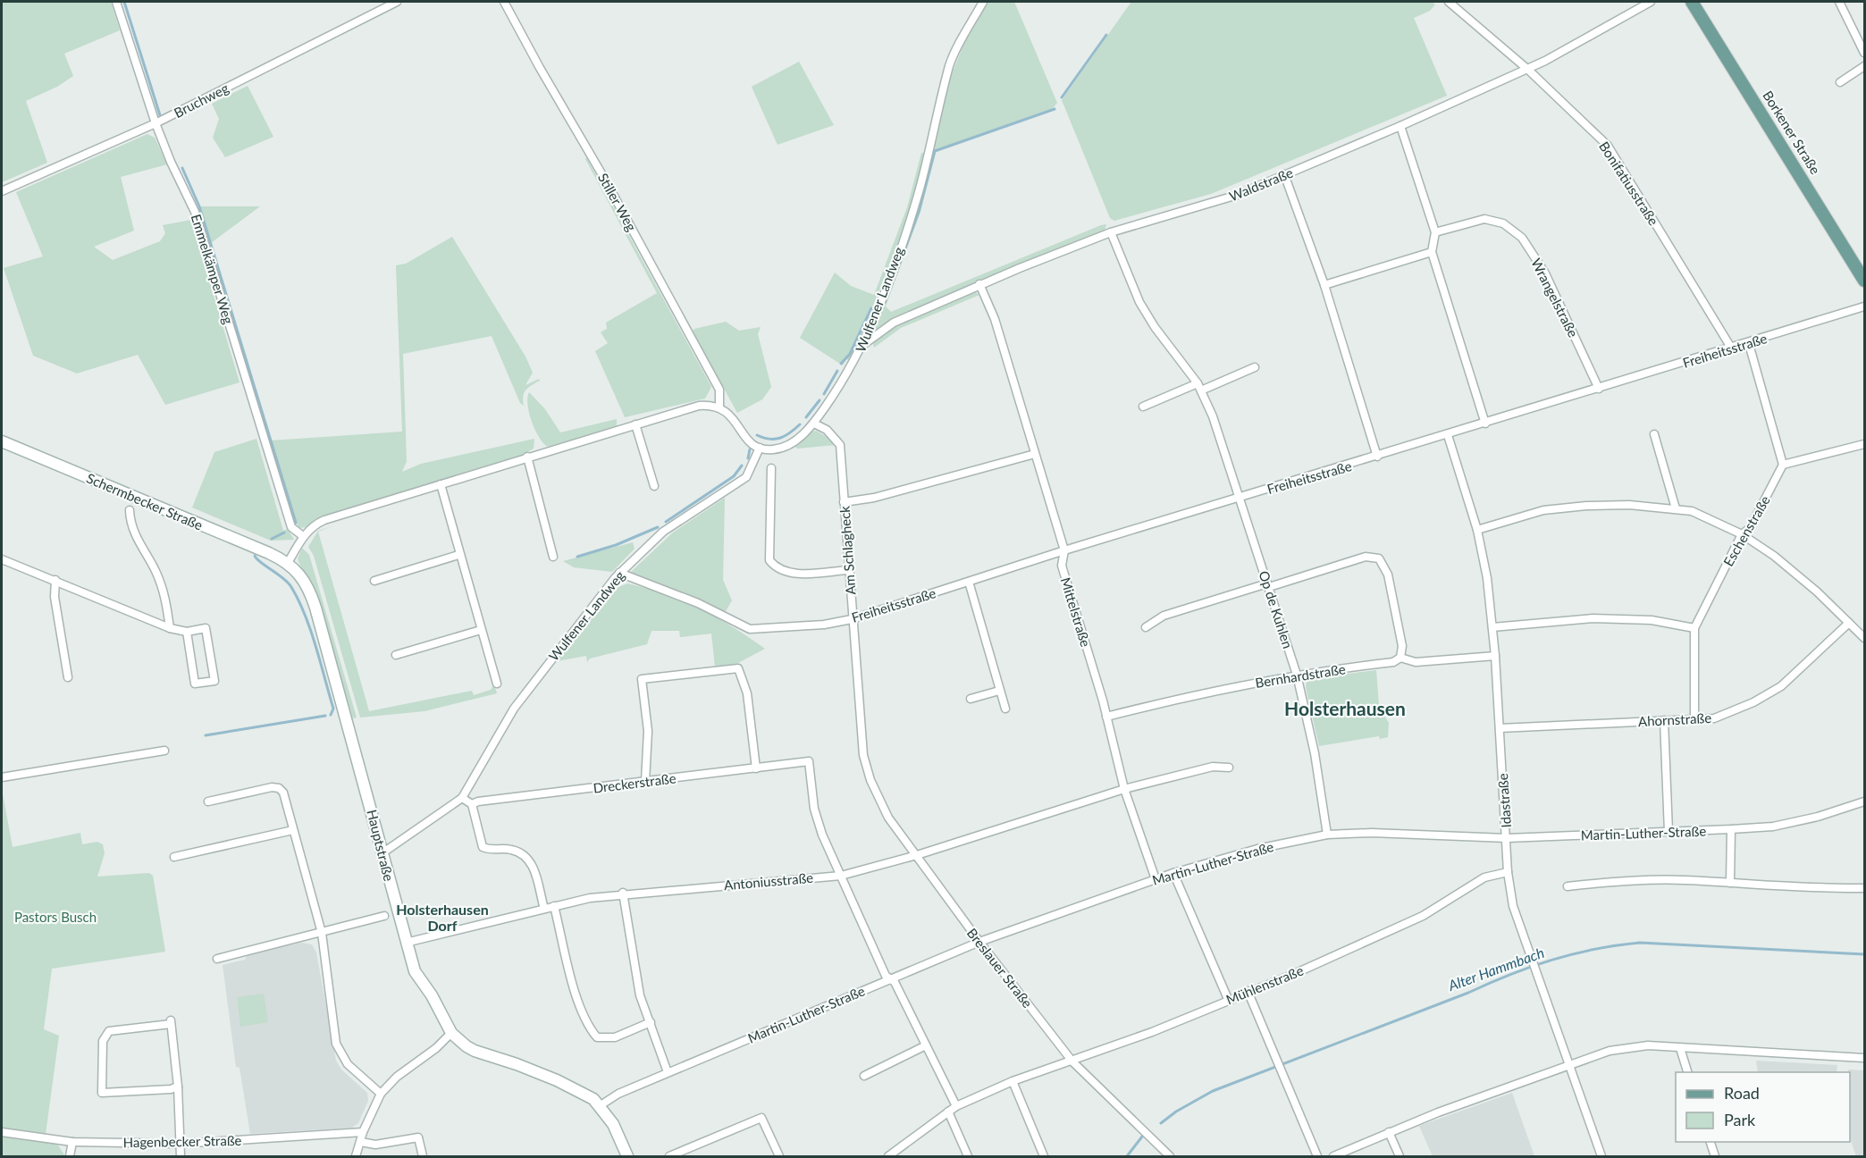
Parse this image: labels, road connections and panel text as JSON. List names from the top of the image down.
{
  "streets": {
    "main road": ["Borkener Straße", "Schermbecker Straße", "Hauptstraße"],
    "street": [
      "Bruchweg",
      "Bonifatiusstraße",
      "Waldstraße",
      "Stiller Weg",
      "Emmelkämper Weg",
      "Wrangelstraße",
      "Wulfener Landweg",
      "Freiheitsstraße",
      "Eschenstraße",
      "Am Schlagheck",
      "Op de Kuhlen",
      "Mittelstraße",
      "Bernhardstraße",
      "Ahornstraße",
      "Dreckerstraße",
      "Idastraße",
      "Martin-Luther-Straße",
      "Antoniusstraße",
      "Breslauer Straße",
      "Mühlenstraße",
      "Hagenbecker Straße"
    ]
  },
  "crossings": [
    ["Bruchweg", "Emmelkämper Weg"],
    ["Bonifatiusstraße", "Waldstraße"],
    ["Bonifatiusstraße", "Freiheitsstraße"],
    ["Waldstraße", "Wulfener Landweg"],
    ["Waldstraße", "Op de Kuhlen"],
    ["Waldstraße", "Mittelstraße"],
    ["Wrangelstraße", "Freiheitsstraße"],
    ["Wulfener Landweg", "Freiheitsstraße"],
    ["Wulfener Landweg", "Am Schlagheck"],
    ["Wulfener Landweg", "Hauptstraße"],
    ["Freiheitsstraße", "Am Schlagheck"],
    ["Freiheitsstraße", "Op de Kuhlen"],
    ["Freiheitsstraße", "Mittelstraße"],
    ["Freiheitsstraße", "Idastraße"],
    ["Schermbecker Straße", "Hauptstraße"],
    ["Eschenstraße", "Ahornstraße"],
    ["Am Schlagheck", "Breslauer Straße"],
    ["Op de Kuhlen", "Bernhardstraße"],
    ["Op de Kuhlen", "Martin-Luther-Straße"],
    ["Mittelstraße", "Bernhardstraße"],
    ["Mittelstraße", "Martin-Luther-Straße"],
    ["Mittelstraße", "Antoniusstraße"],
    ["Bernhardstraße", "Idastraße"],
    ["Ahornstraße", "Idastraße"],
    ["Dreckerstraße", "Antoniusstraße"],
    ["Idastraße", "Martin-Luther-Straße"],
    ["Idastraße", "Mühlenstraße"],
    ["Martin-Luther-Straße", "Hauptstraße"],
    ["Martin-Luther-Straße", "Breslauer Straße"],
    ["Hauptstraße", "Antoniusstraße"],
    ["Antoniusstraße", "Breslauer Straße"],
    ["Breslauer Straße", "Mühlenstraße"]
  ],
  "districts": ["Holsterhausen", "Holsterhausen Dorf"],
  "water": ["Alter Hammbach"],
  "parks": ["Pastors Busch"],
  "legend": ["Road", "Park"]
}
